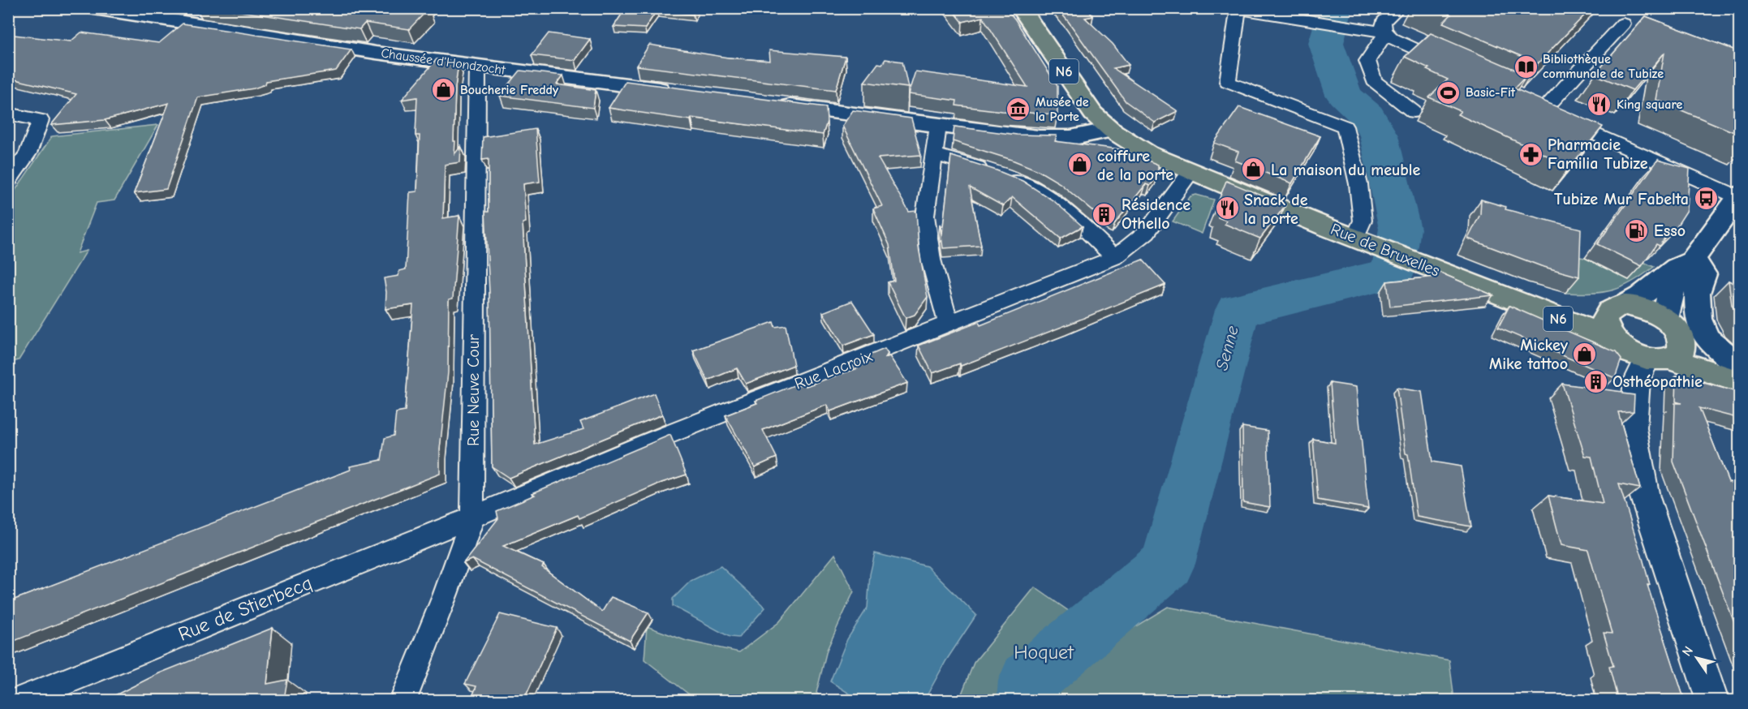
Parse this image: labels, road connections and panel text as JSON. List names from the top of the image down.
{
  "streets": {
    "main road": ["Chaussée d'Hondzocht", "N6", "Rue de Bruxelles"],
    "street": ["Rue Lacroix", "Rue Neuve Cour", "Rue de Stierbecq"]
  },
  "crossings": [
    ["Chaussée d'Hondzocht", "Rue Neuve Cour"],
    ["Rue de Bruxelles", "Rue Lacroix"],
    ["Rue Lacroix", "Rue Neuve Cour"],
    ["Rue Lacroix", "Rue de Stierbecq"],
    ["Rue Neuve Cour", "Rue de Stierbecq"]
  ],
  "water": ["Senne"],
  "parks": ["Hoquet"],
  "places": {
    "library": ["Bibliothèque communale de Tubize"],
    "shop": [
      "Boucherie Freddy",
      "coiffure de la porte",
      "La maison du meuble",
      "Mickey Mike tattoo"
    ],
    "sports": ["Basic-Fit"],
    "restaurant": ["King square", "Snack de la porte"],
    "museum": ["Musée de la Porte"],
    "pharmacy": ["Pharmacie Familia Tubize"],
    "bus stop": ["Tubize Mur Fabelta"],
    "building": ["Résidence Othello", "Osthéopathie"],
    "fuel station": ["Esso"]
  },
  "north": "top left"
}
